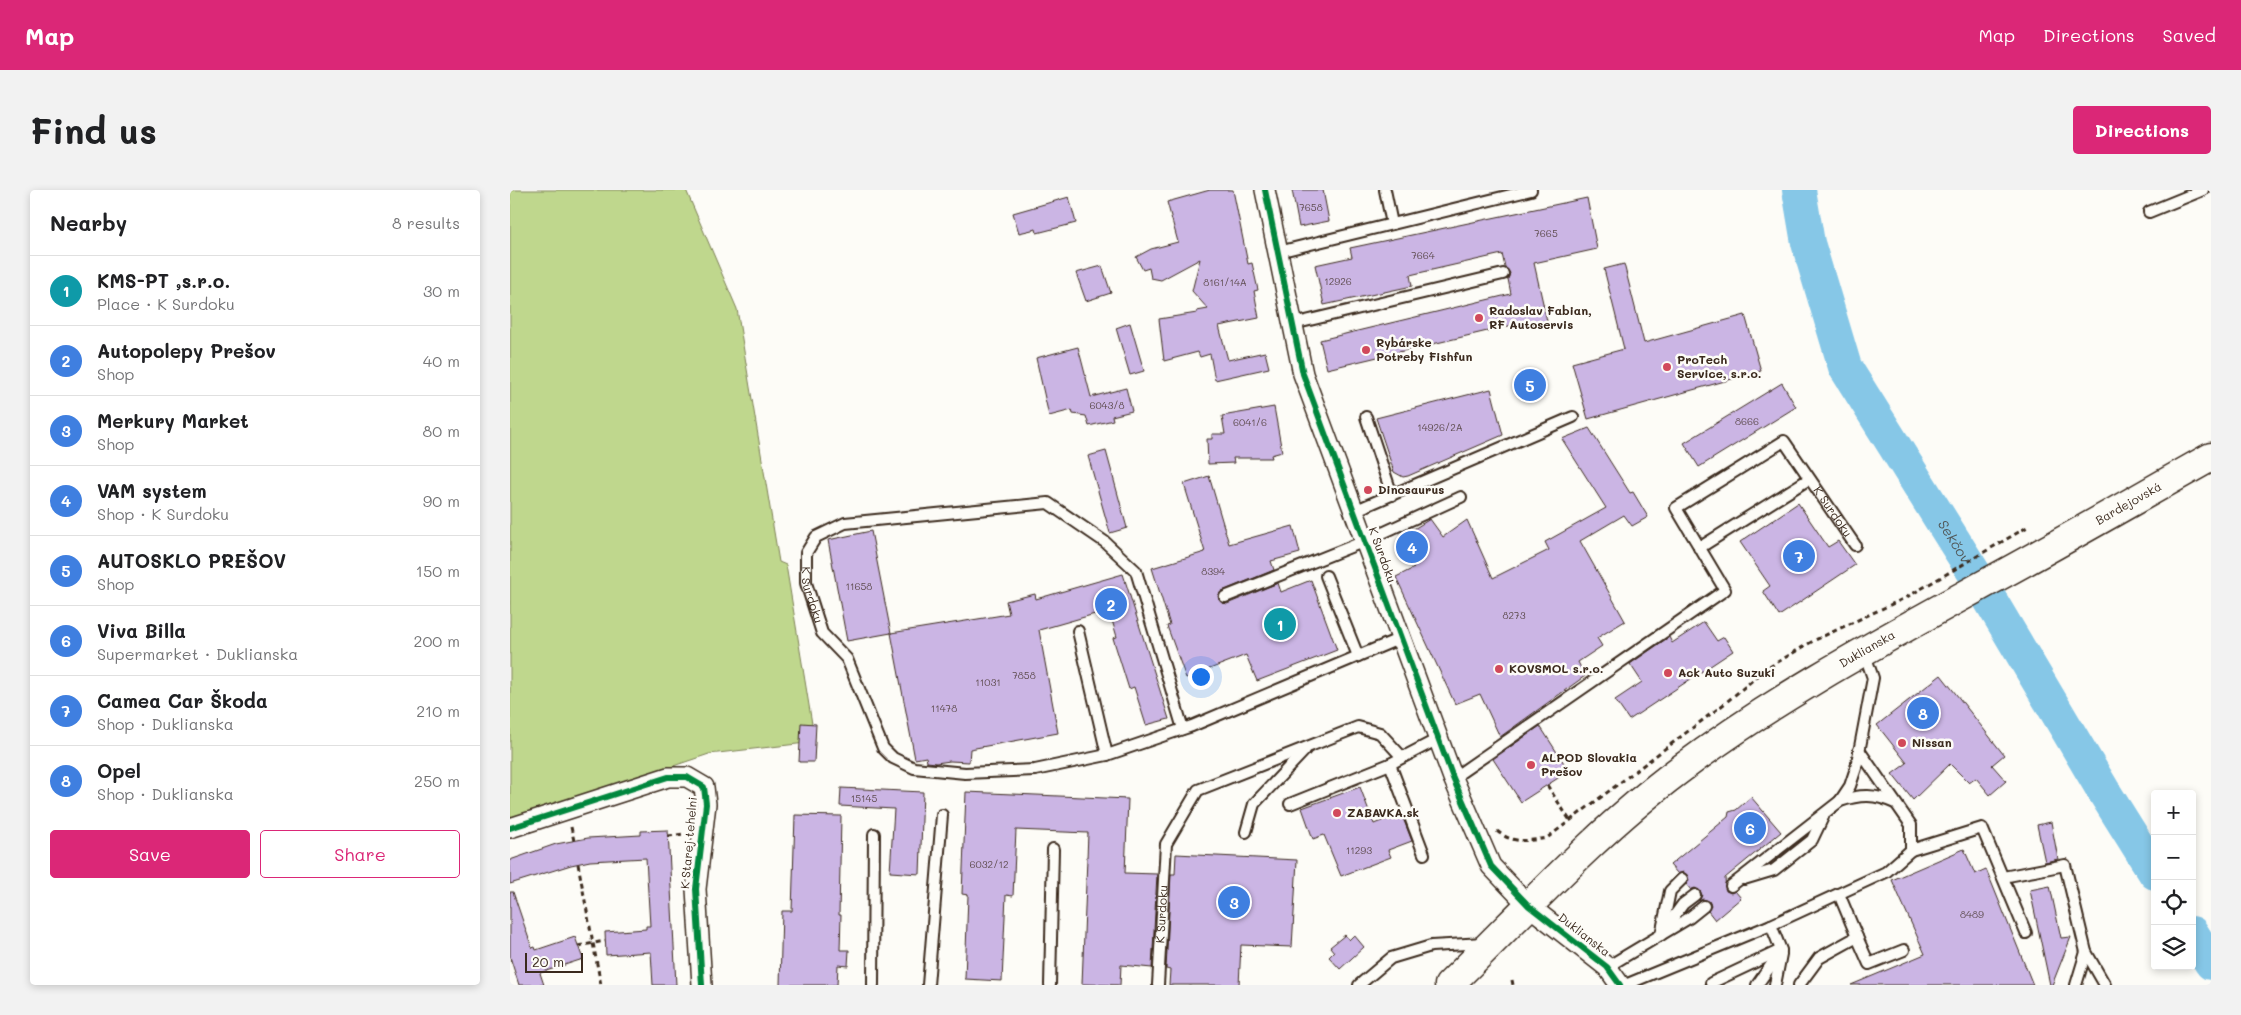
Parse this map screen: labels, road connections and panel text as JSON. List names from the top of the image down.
{
  "streets": {
    "main road": ["Bardejovská", "Duklianska"],
    "street": ["K Surdoku", "K Starej tehelni"]
  },
  "crossings": [
    ["Bardejovská", "Duklianska"],
    ["K Surdoku", "Duklianska"]
  ],
  "water": ["Sekčov"],
  "places": [
    "Radoslav Fabian, RF Autoservis",
    "Rybárske Potreby Fishfun",
    "ProTech Service, s.r.o.",
    "Dinosaurus",
    "KOVSMOL s.r.o.",
    "Ack Auto Suzuki",
    "Nissan",
    "ALPOD Slovakia Prešov",
    "ZABAVKA.sk"
  ],
  "house_numbers": [
    "7658",
    "7665",
    "7664",
    "12926",
    "8161/14A",
    "6043/8",
    "8666",
    "6041/6",
    "14926/2A",
    "8394",
    "11658",
    "8273",
    "7858",
    "11031",
    "11478",
    "15145",
    "11293",
    "6032/12",
    "8489"
  ],
  "scale_bar": "20 m",
  "page": {
    "header": "Map",
    "nav": ["Map", "Directions", "Saved"],
    "buttons": [
      "Directions",
      ["Save", "Share"]
    ],
    "title": "Find us",
    "heading": ["Nearby", "8 results"],
    "list": [
      {
        "mark": "1",
        "name": "KMS-PT ,s.r.o.",
        "note": "Place · K Surdoku",
        "value": "30 m"
      },
      {
        "mark": "2",
        "name": "Autopolepy Prešov",
        "note": "Shop",
        "value": "40 m"
      },
      {
        "mark": "3",
        "name": "Merkury Market",
        "note": "Shop",
        "value": "80 m"
      },
      {
        "mark": "4",
        "name": "VAM system",
        "note": "Shop · K Surdoku",
        "value": "90 m"
      },
      {
        "mark": "5",
        "name": "AUTOSKLO PREŠOV",
        "note": "Shop",
        "value": "150 m"
      },
      {
        "mark": "6",
        "name": "Viva Billa",
        "note": "Supermarket · Duklianska",
        "value": "200 m"
      },
      {
        "mark": "7",
        "name": "Camea Car Škoda",
        "note": "Shop · Duklianska",
        "value": "210 m"
      },
      {
        "mark": "8",
        "name": "Opel",
        "note": "Shop · Duklianska",
        "value": "250 m"
      }
    ],
    "pins": [
      "5",
      "4",
      "7",
      "2",
      "1",
      "8",
      "6",
      "3"
    ],
    "map_buttons": ["+", "−"],
    "scale": "20 m"
  }
}
